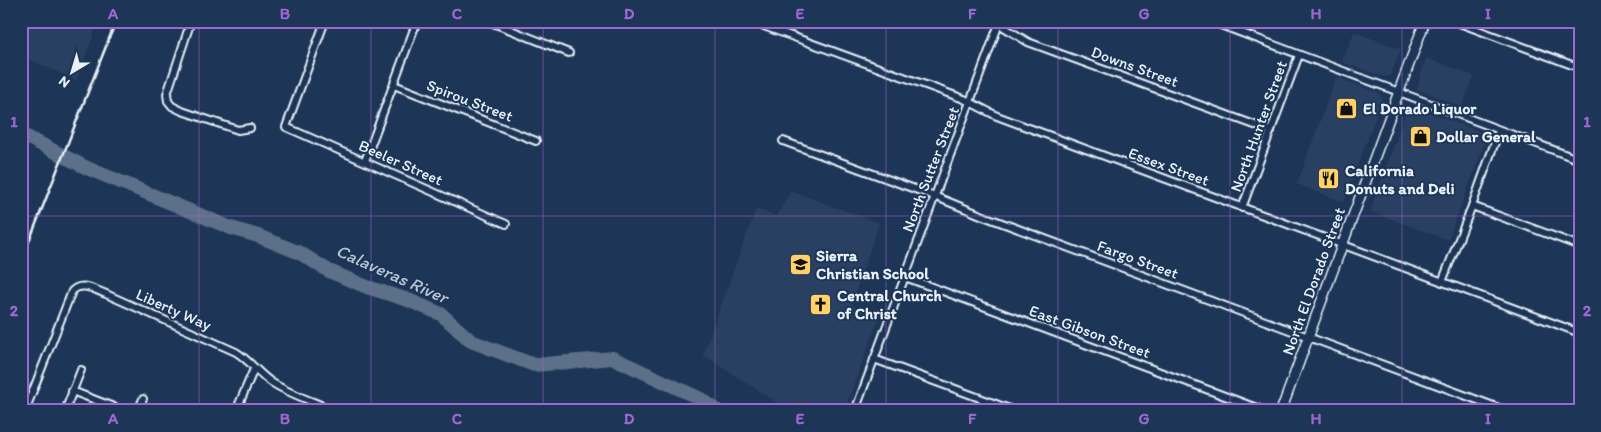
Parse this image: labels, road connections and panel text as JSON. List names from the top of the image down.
{
  "streets": {
    "main road": ["North El Dorado Street"],
    "street": [
      "Downs Street",
      "Spirou Street",
      "North Hunter Street",
      "Beeler Street",
      "Essex Street",
      "North Sutter Street",
      "Fargo Street",
      "Liberty Way",
      "East Gibson Street"
    ]
  },
  "crossings": [
    ["Downs Street", "North Hunter Street"],
    ["Downs Street", "North Sutter Street"],
    ["North Hunter Street", "Essex Street"],
    ["Essex Street", "North Sutter Street"],
    ["Essex Street", "North El Dorado Street"],
    ["North Sutter Street", "Fargo Street"],
    ["North Sutter Street", "East Gibson Street"],
    ["Fargo Street", "North El Dorado Street"]
  ],
  "water": ["Calaveras River"],
  "places": {
    "shop": ["El Dorado Liquor", "Dollar General"],
    "restaurant": ["California Donuts and Deli"],
    "school or university": ["Sierra Christian School"],
    "church": ["Central Church of Christ"]
  },
  "north": "bottom left",
  "grid": {
    "columns": [
      "A",
      "B",
      "C",
      "D",
      "E",
      "F",
      "G",
      "H",
      "I"
    ],
    "rows": ["1", "2"]
  }
}
